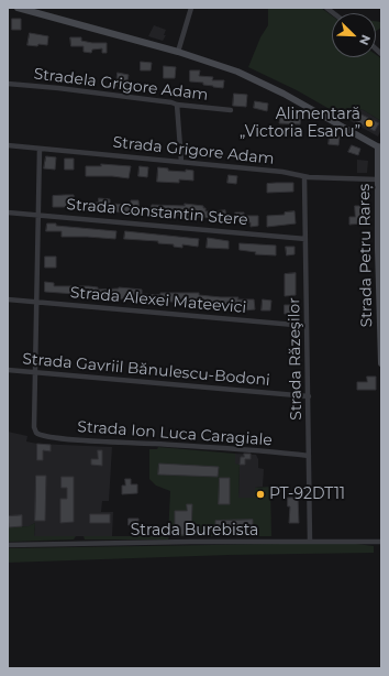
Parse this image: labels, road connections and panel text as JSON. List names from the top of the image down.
{
  "streets": {
    "main road": ["Strada Petru Rareș"],
    "street": [
      "Stradela Grigore Adam",
      "Strada Grigore Adam",
      "Strada Constantin Stere",
      "Strada Alexei Mateevici",
      "Strada Răzeşilor",
      "Strada Gavriil Bănulescu-Bodoni",
      "Strada Ion Luca Caragiale",
      "Strada Burebista"
    ]
  },
  "crossings": [
    ["Strada Grigore Adam", "Strada Petru Rareș"],
    ["Strada Grigore Adam", "Strada Răzeşilor"],
    ["Strada Constantin Stere", "Strada Răzeşilor"],
    ["Strada Alexei Mateevici", "Strada Răzeşilor"],
    ["Strada Răzeşilor", "Strada Gavriil Bănulescu-Bodoni"],
    ["Strada Răzeşilor", "Strada Ion Luca Caragiale"],
    ["Strada Răzeşilor", "Strada Burebista"],
    ["Strada Gavriil Bănulescu-Bodoni", "Strada Ion Luca Caragiale"]
  ],
  "places": ["Alimentară „Victoria Esanu”", "PT-92DT11"],
  "north": "bottom right"
}
